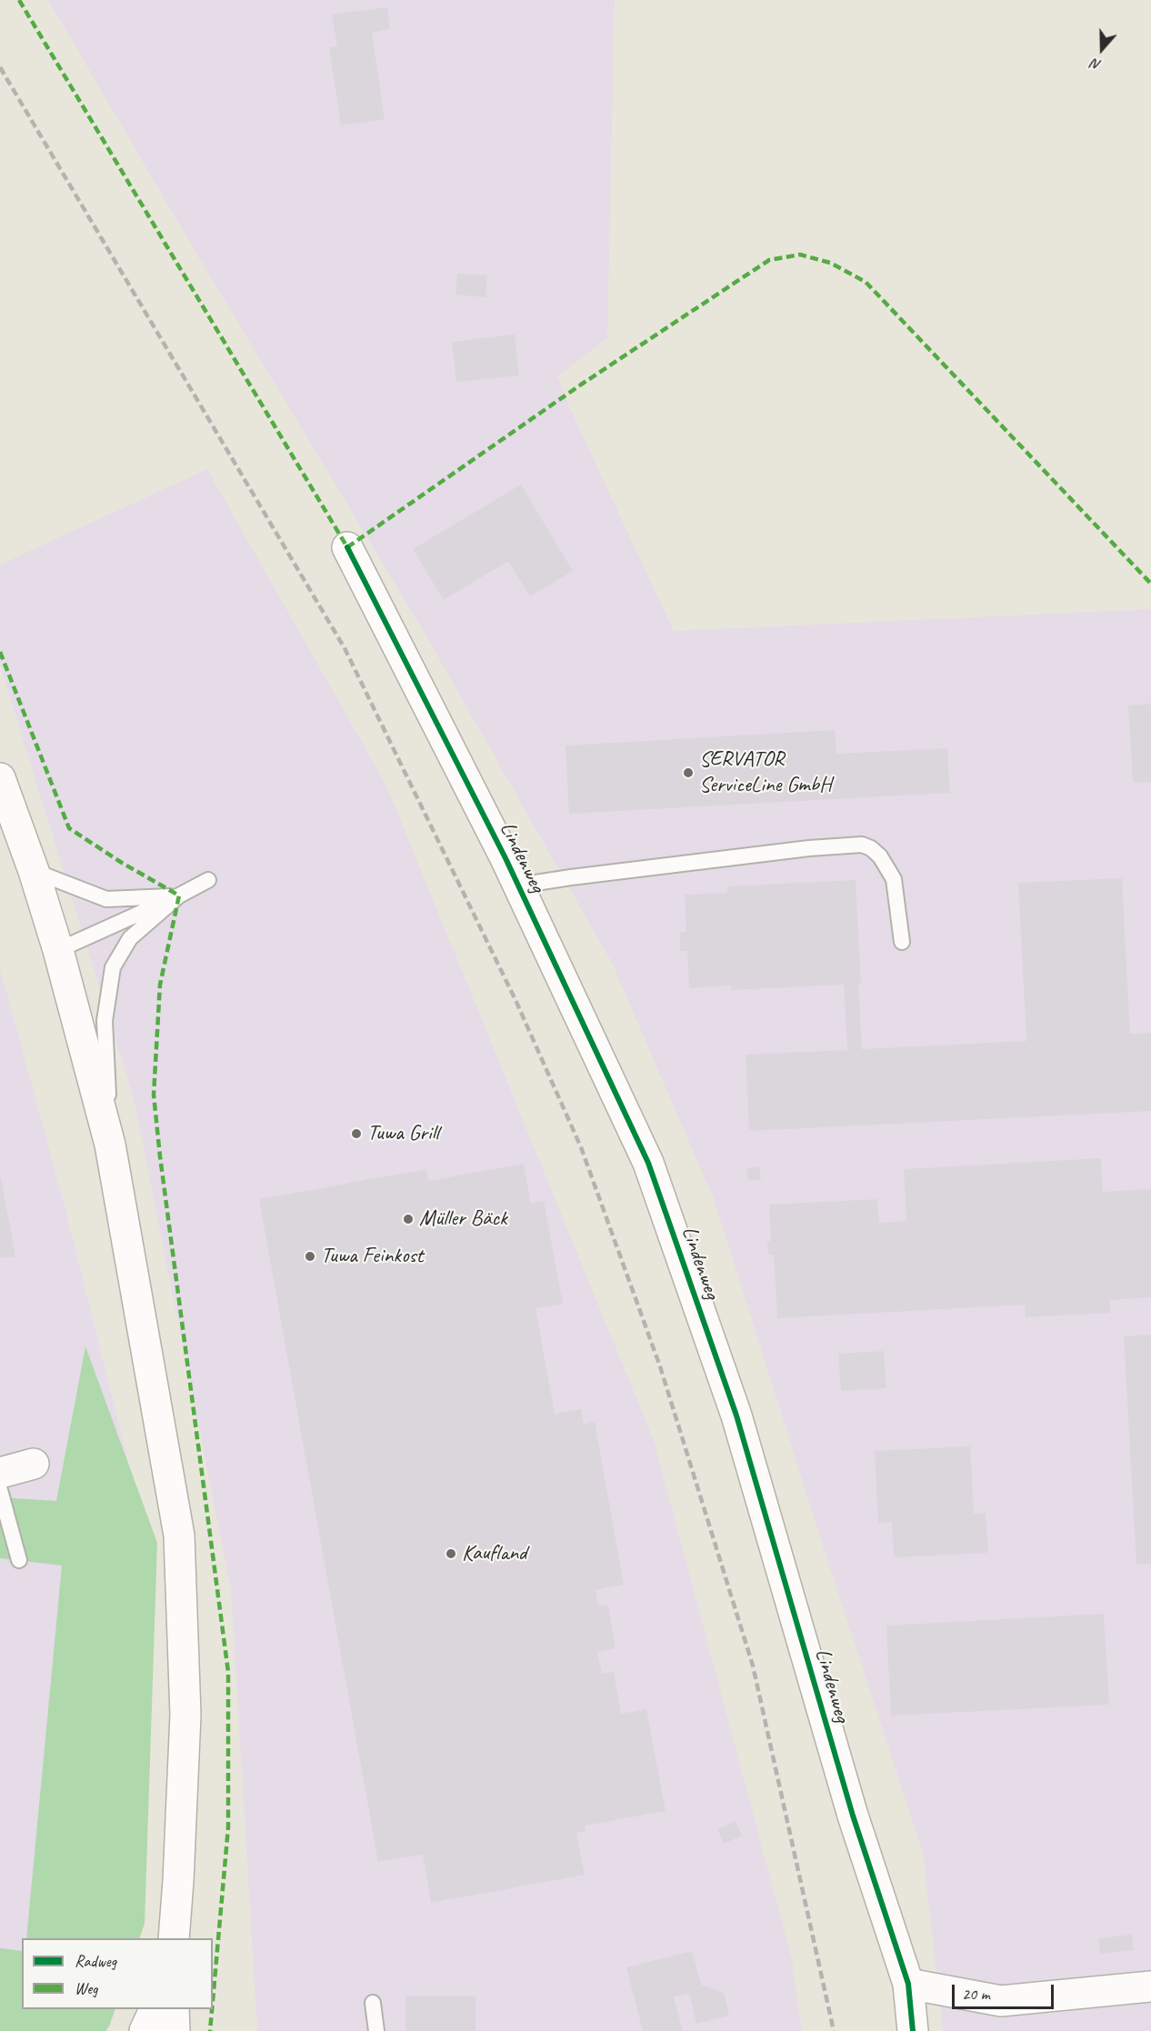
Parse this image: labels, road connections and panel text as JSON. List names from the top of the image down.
{
  "streets": {
    "street": ["Lindenweg"]
  },
  "places": [
    "SERVATOR ServiceLine GmbH",
    "Tuwa Grill",
    "Müller Bäck",
    "Tuwa Feinkost",
    "Kaufland"
  ],
  "legend": ["Radweg", "Weg"],
  "scale_bar": "20 m",
  "north": "bottom"
}
